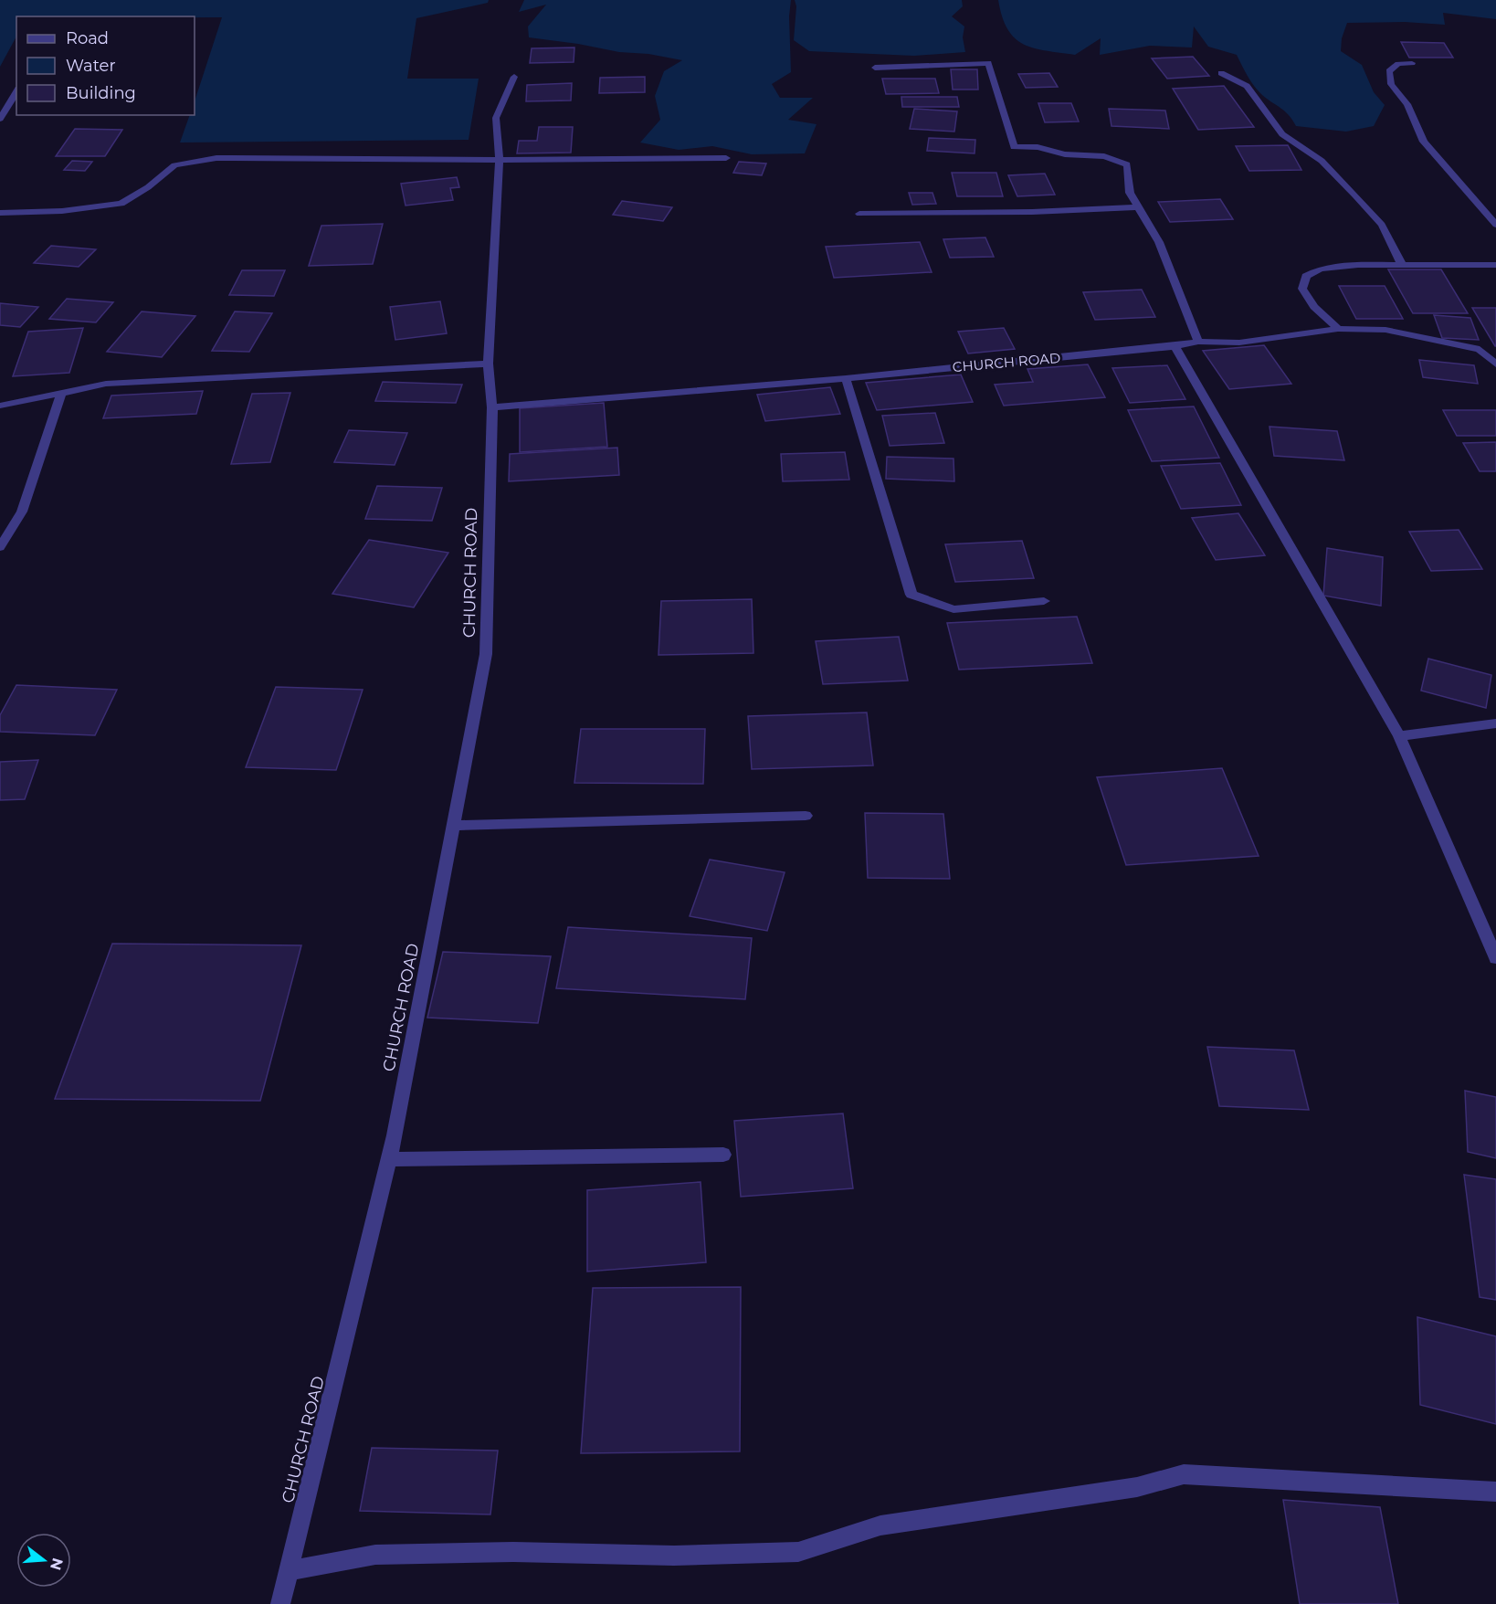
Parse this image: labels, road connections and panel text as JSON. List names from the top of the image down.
{
  "streets": {
    "street": ["CHURCH ROAD"]
  },
  "legend": ["Road", "Water", "Building"],
  "north": "right"
}
